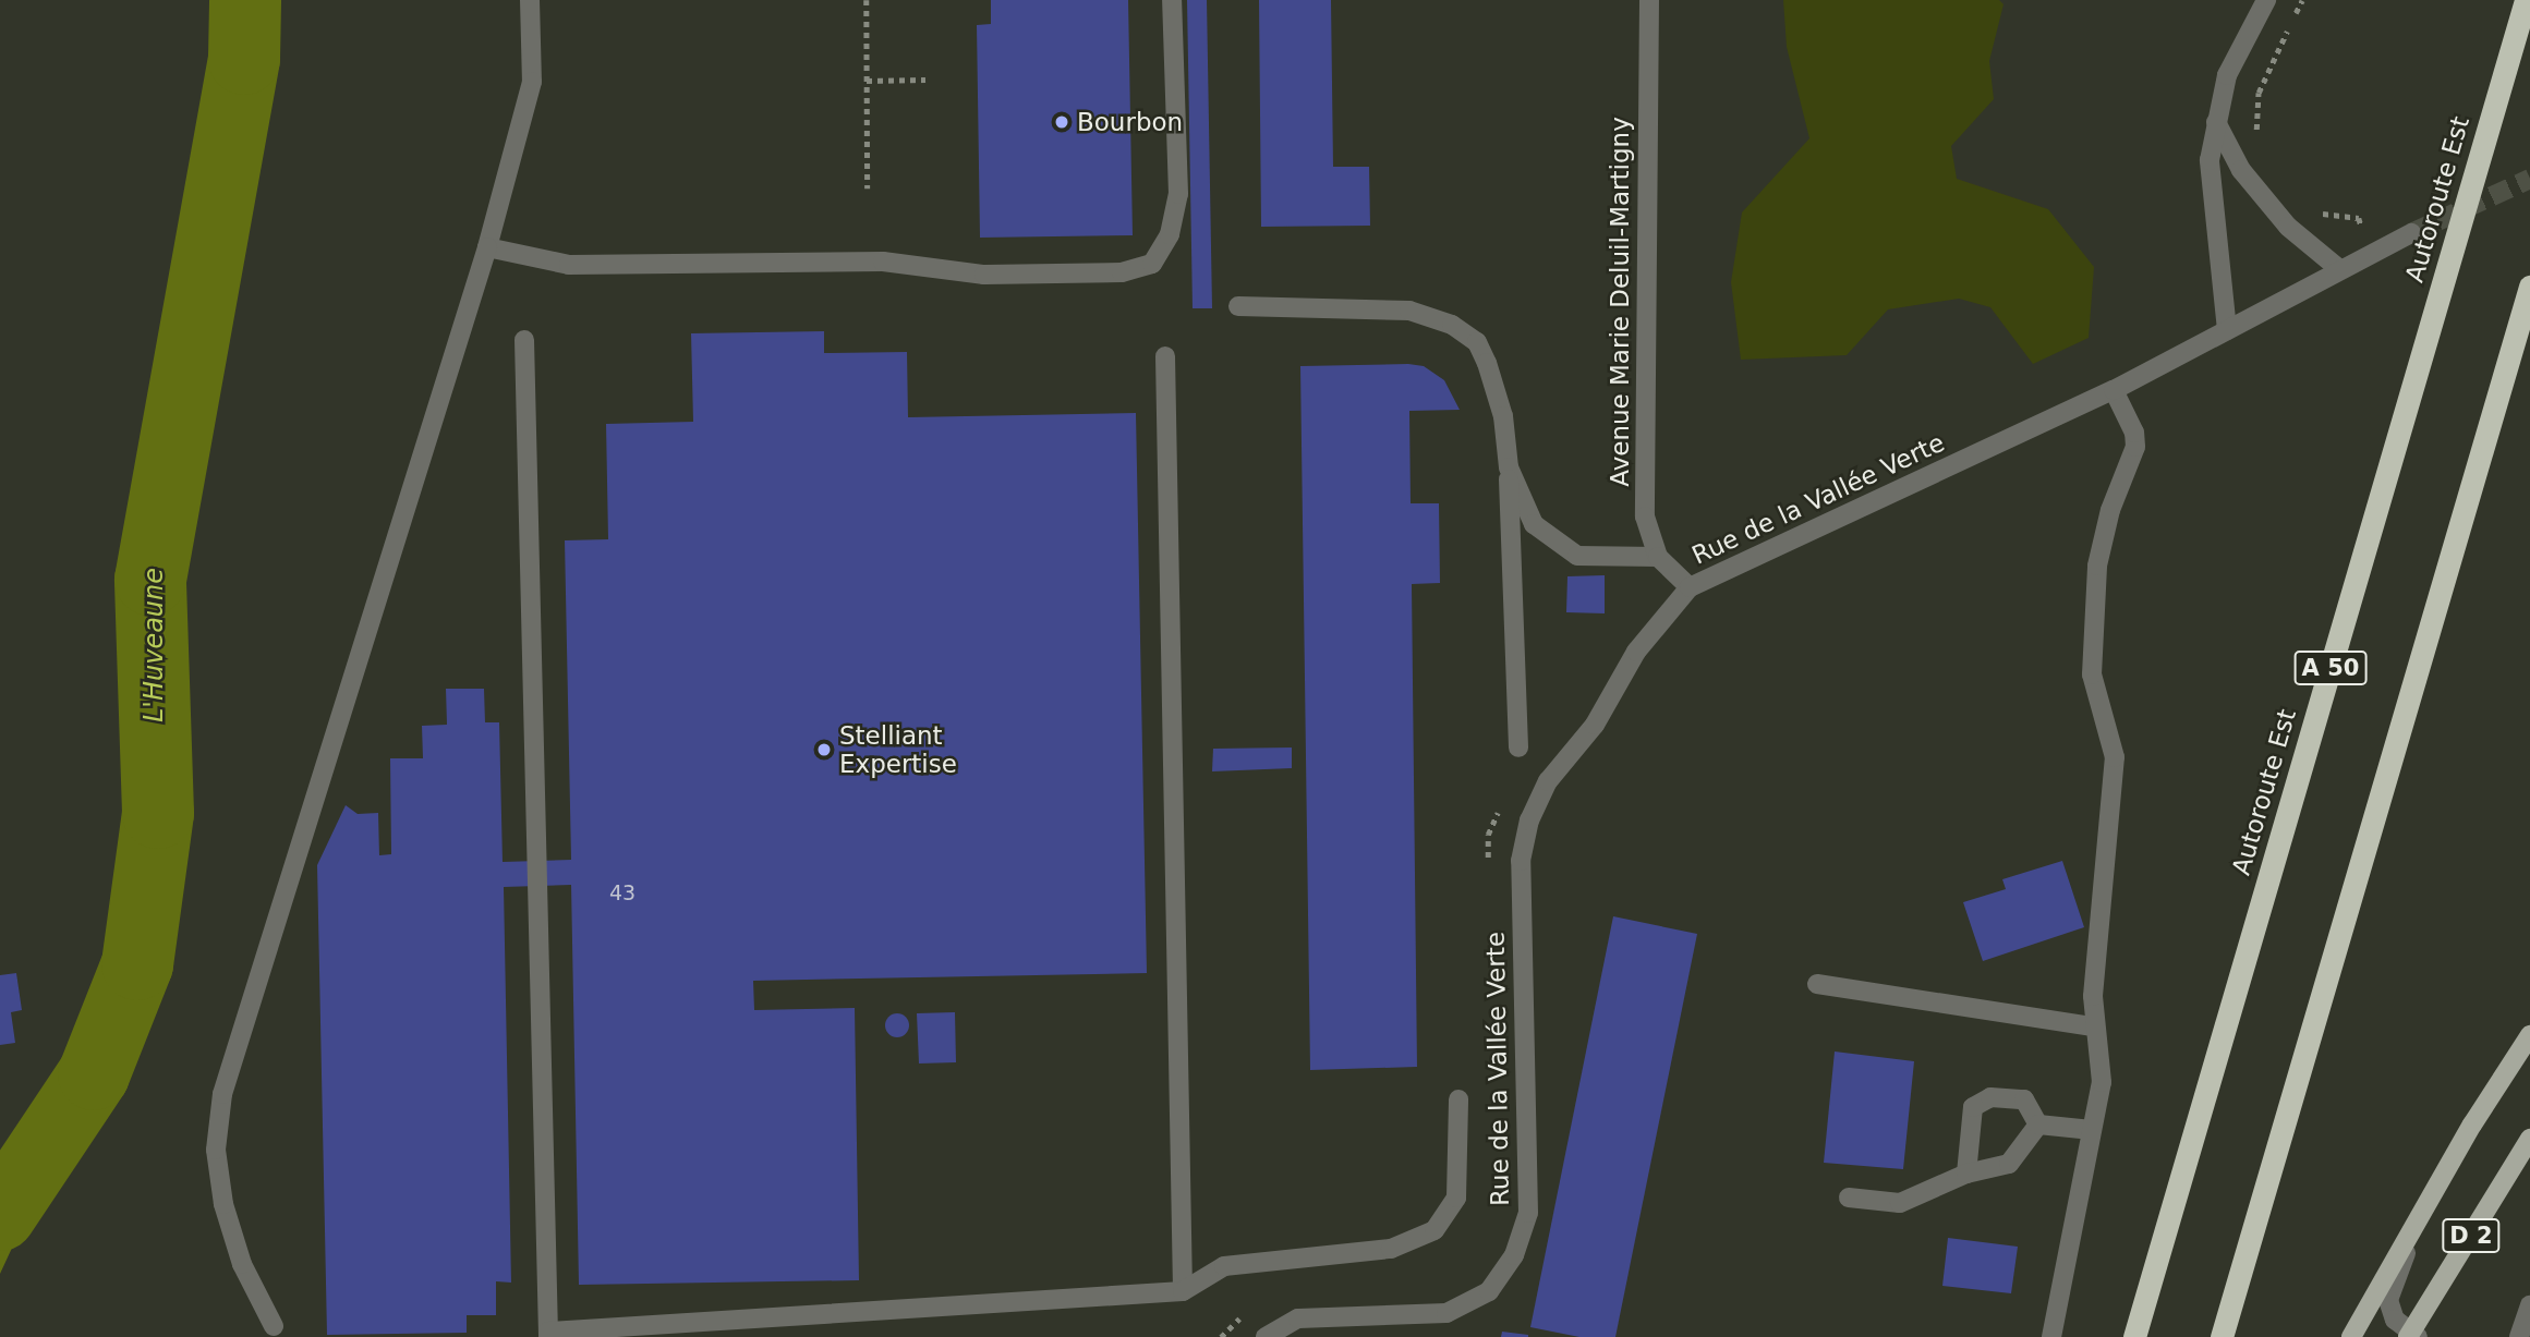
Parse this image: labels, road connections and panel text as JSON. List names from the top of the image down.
{
  "streets": {
    "highway": ["Autoroute Est", "A 50"],
    "main road": ["D 2"],
    "street": ["Avenue Marie Deluil-Martigny", "Rue de la Vallée Verte"]
  },
  "crossings": [
    ["Avenue Marie Deluil-Martigny", "Rue de la Vallée Verte"]
  ],
  "water": ["L'Huveaune"],
  "places": ["Bourbon", "Stelliant Expertise"],
  "house_numbers": ["43"]
}
